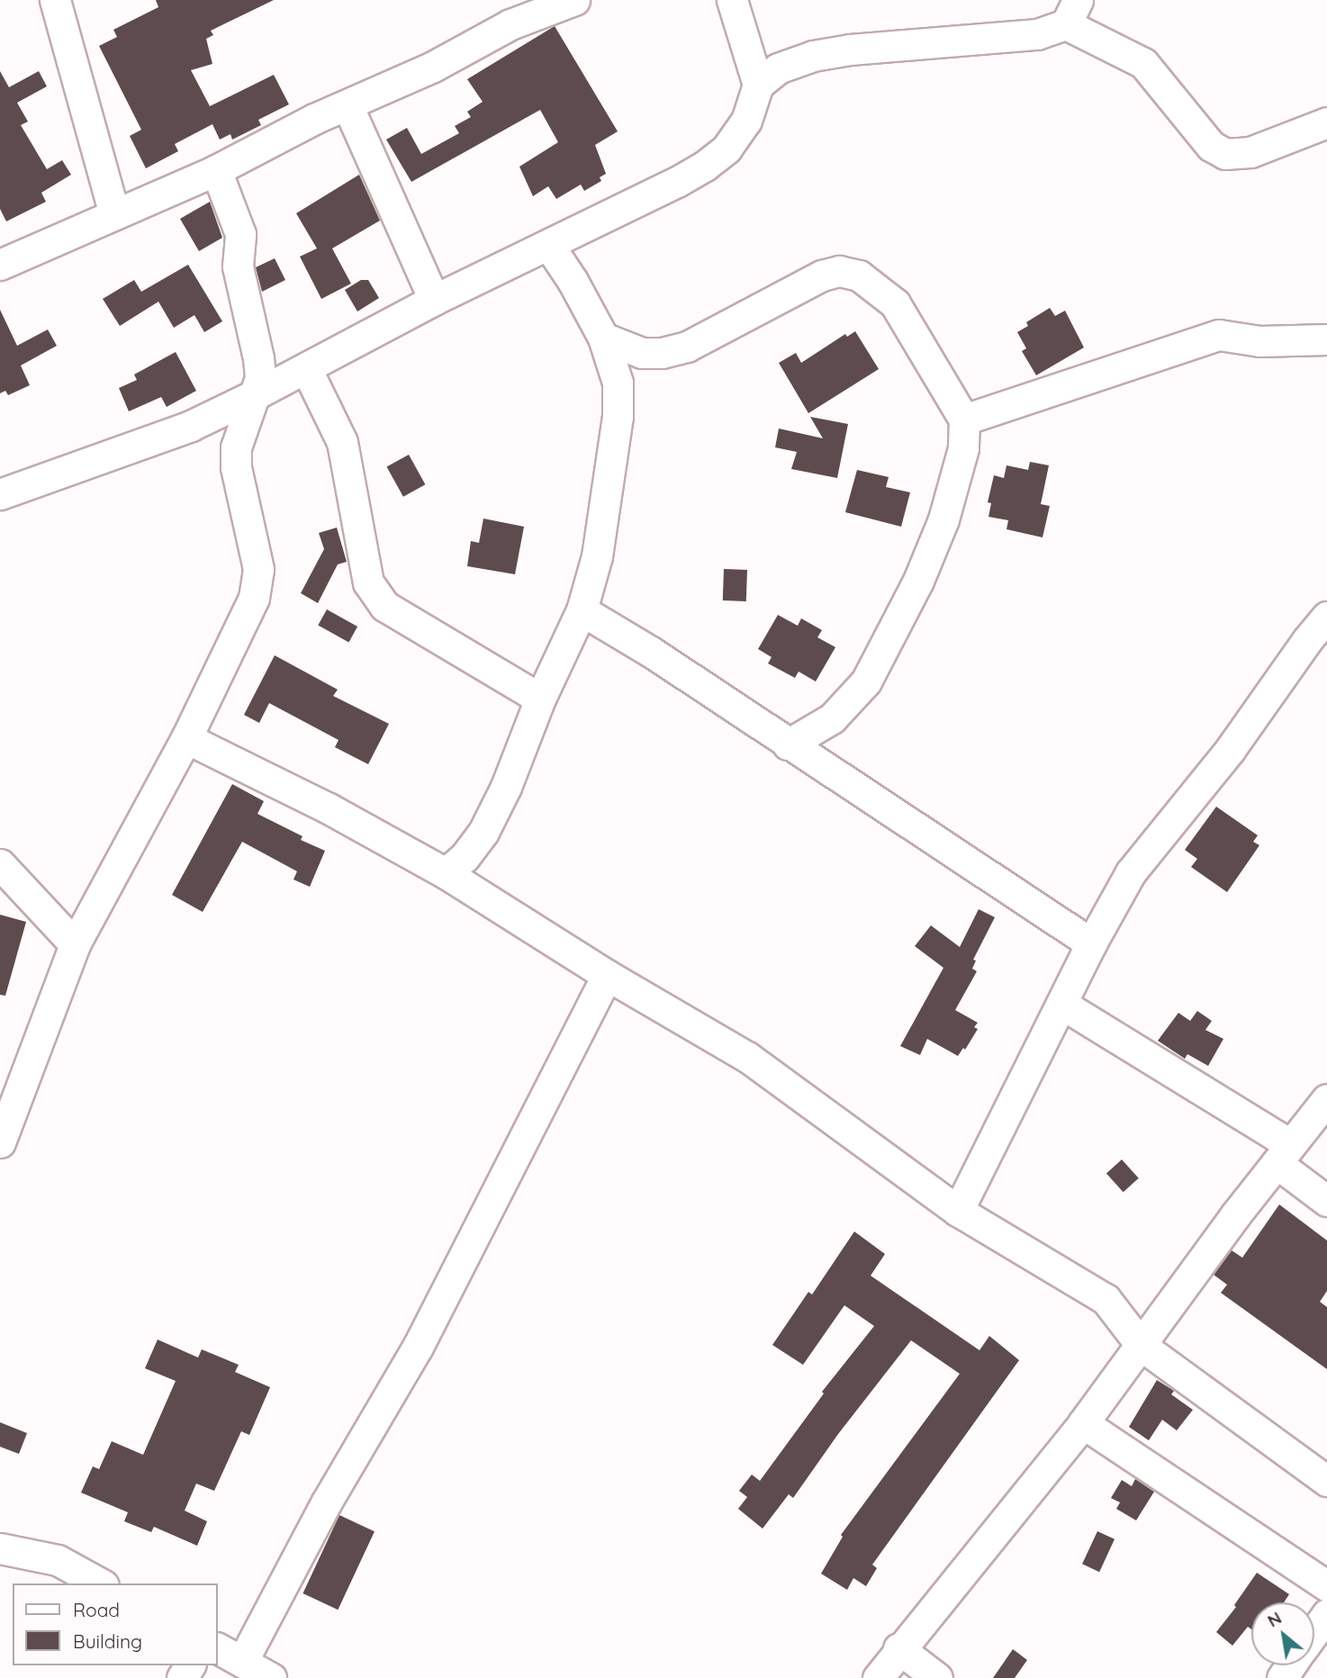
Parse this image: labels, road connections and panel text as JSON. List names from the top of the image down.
{
  "legend": ["Road", "Building"],
  "north": "top left"
}
